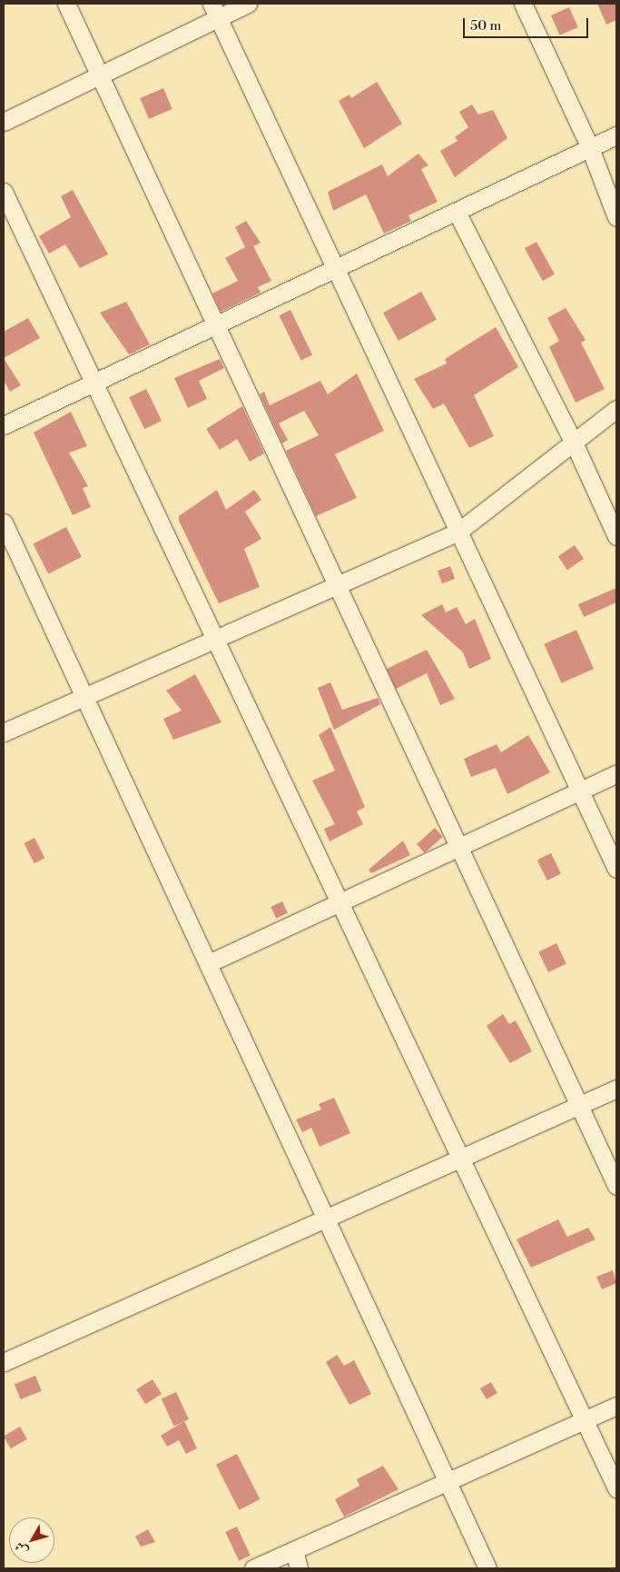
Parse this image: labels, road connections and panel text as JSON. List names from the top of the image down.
{
  "scale_bar": "50 m",
  "north": "bottom left"
}
